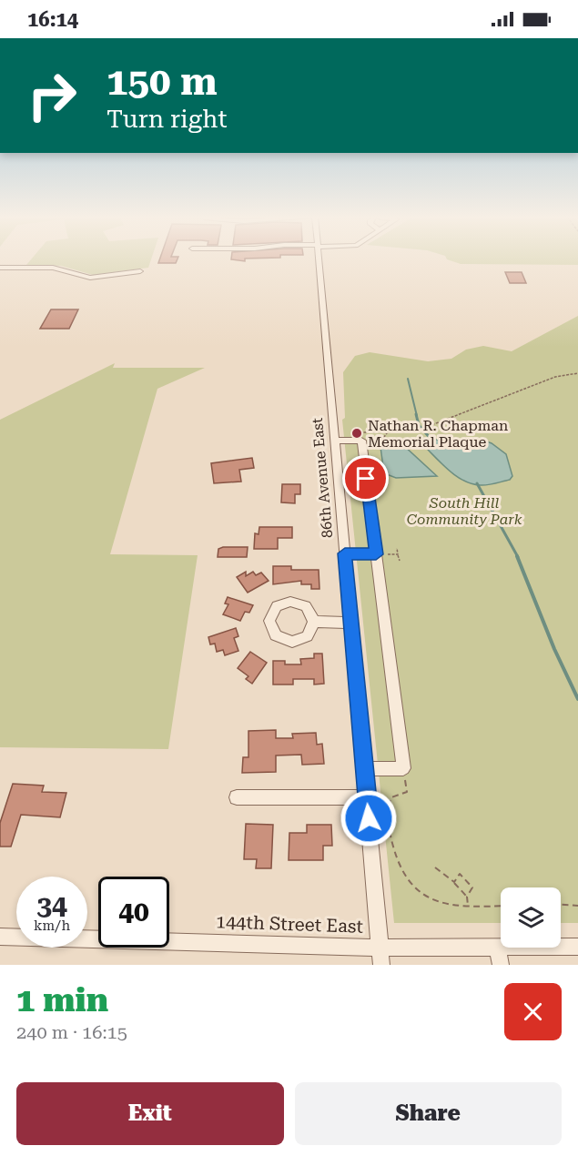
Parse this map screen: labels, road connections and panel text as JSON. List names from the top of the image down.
{
  "streets": {
    "street": ["86th Avenue East", "144th Street East"]
  },
  "crossings": [
    ["86th Avenue East", "144th Street East"]
  ],
  "parks": ["South Hill Community Park"],
  "places": ["Nathan R. Chapman Memorial Plaque"],
  "page": {
    "status": "16:14",
    "turn": ["150 m", "Turn right"],
    "speed": "34 km/h",
    "limit": "40",
    "heading": ["1 min", "240 m · 16:15"],
    "buttons": ["Exit", "Share"]
  }
}
